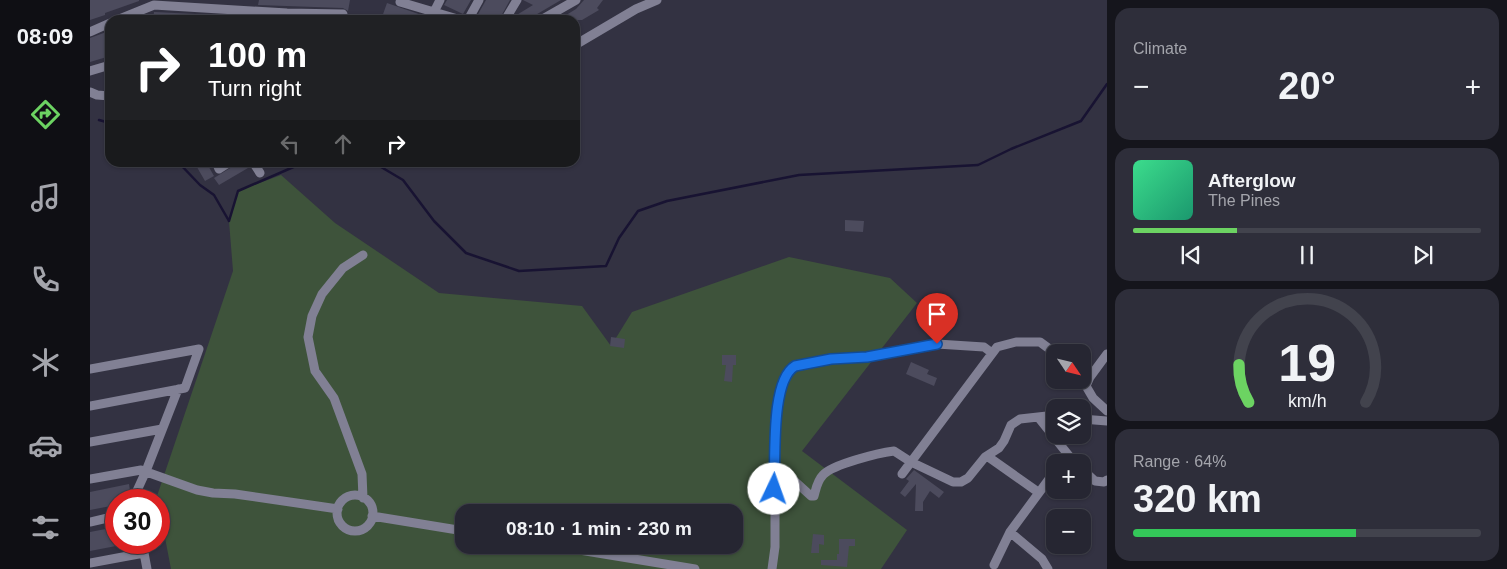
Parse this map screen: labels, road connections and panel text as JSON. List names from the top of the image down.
{
  "north": "bottom right",
  "page": {
    "tabs": "08:09",
    "tile": [
      "Climate",
      ["Range · 64%", "320 km"]
    ],
    "turn": ["100 m", "Turn right"],
    "heat": ["−", "20°", "+"],
    "song": ["Afterglow", "The Pines"],
    "map_buttons": ["+", "−"],
    "limit": "30",
    "trip": "08:10 · 1 min · 230 m",
    "gauge": ["19", "km/h"]
  }
}
